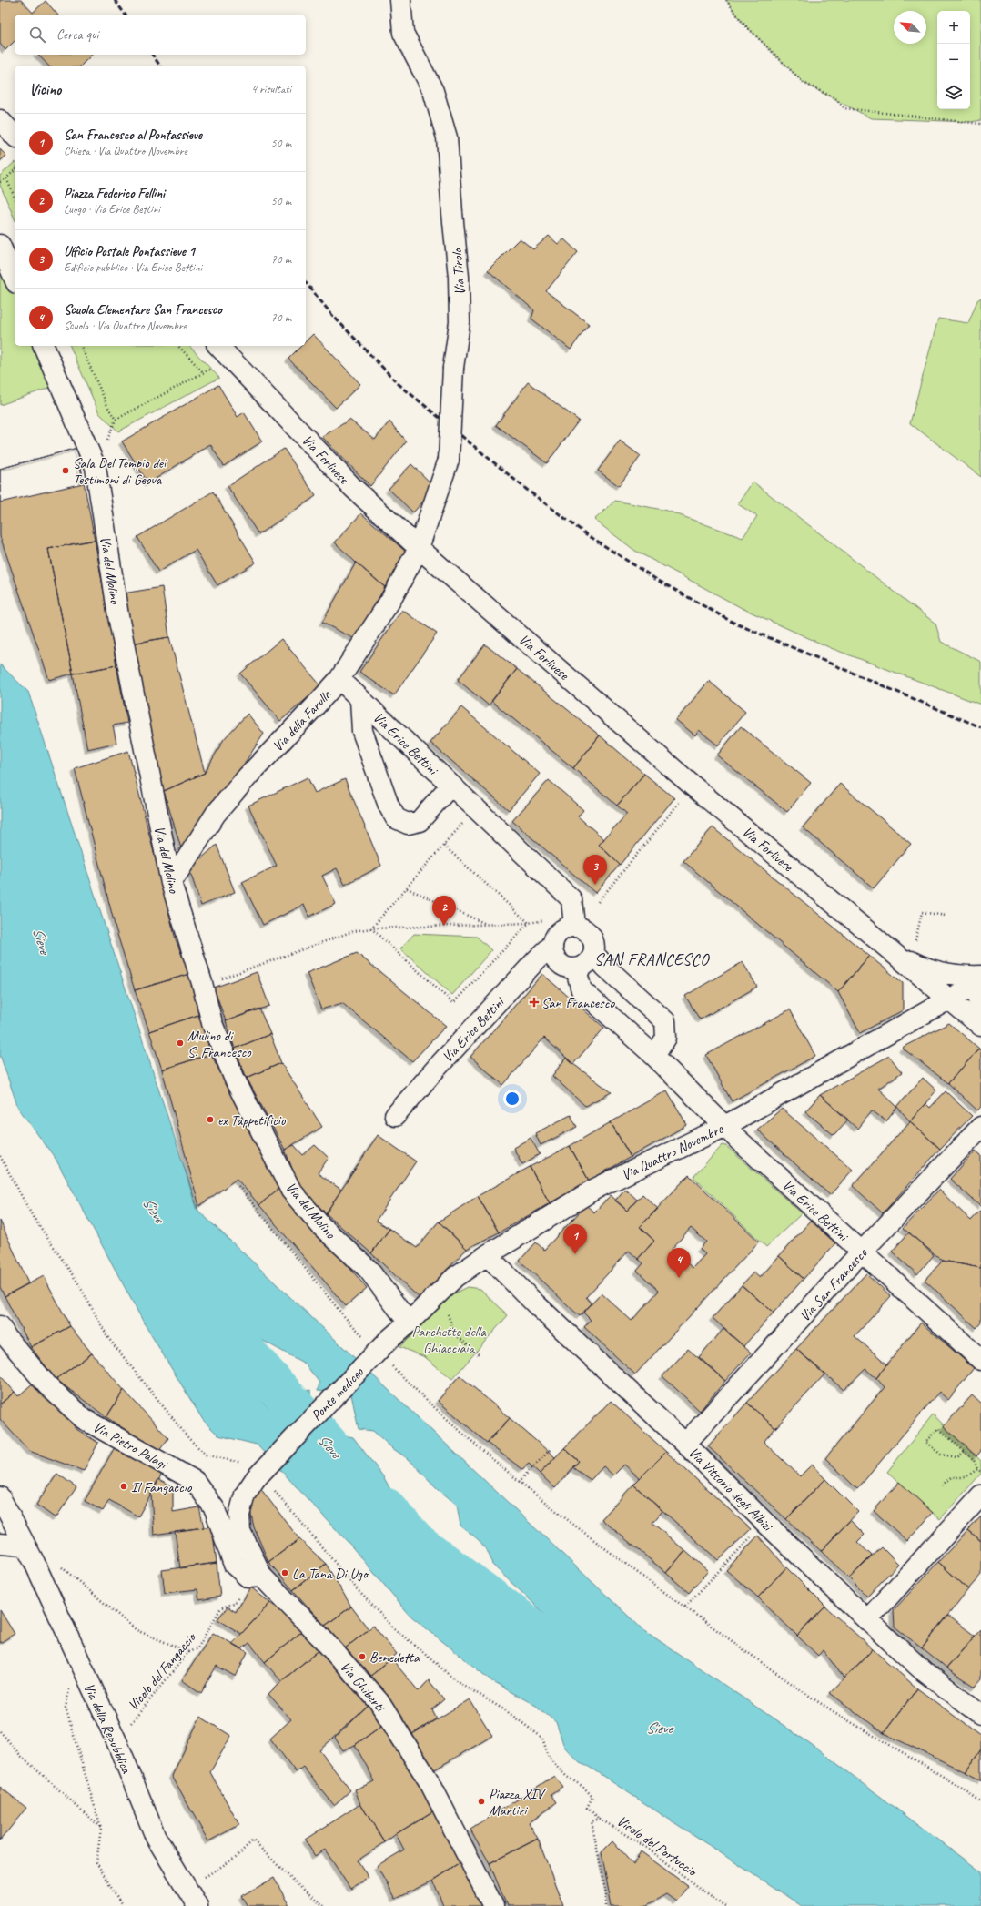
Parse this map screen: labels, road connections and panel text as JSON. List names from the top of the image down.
{
  "streets": {
    "street": [
      "Via Tirolo",
      "Via Forlivese",
      "Via del Molino",
      "Via della Farulla",
      "Via Erice Bettini",
      "Via Quattro Novembre",
      "Via San Francesco",
      "Ponte mediceo",
      "Via Pietro Palagi",
      "Via Vittorio degli Albizi",
      "Via Ghiberti",
      "Via della Repubblica"
    ],
    "path": ["Vicolo del Fangaccio", "Vicolo del Portuccio"]
  },
  "crossings": [
    ["Via Tirolo", "Via Forlivese"],
    ["Via Tirolo", "Via della Farulla"],
    ["Via Forlivese", "Via della Farulla"],
    ["Via Forlivese", "Via Quattro Novembre"],
    ["Via del Molino", "Via della Farulla"],
    ["Via del Molino", "Via Quattro Novembre"],
    ["Via del Molino", "Ponte mediceo"],
    ["Via della Farulla", "Via Erice Bettini"],
    ["Via Erice Bettini", "Via Quattro Novembre"],
    ["Via Erice Bettini", "Via San Francesco"],
    ["Via Quattro Novembre", "Ponte mediceo"],
    ["Via Quattro Novembre", "Via Vittorio degli Albizi"],
    ["Via San Francesco", "Via Vittorio degli Albizi"],
    ["Ponte mediceo", "Via Ghiberti"],
    ["Via Pietro Palagi", "Vicolo del Fangaccio"],
    ["Via Pietro Palagi", "Via Ghiberti"],
    ["Vicolo del Fangaccio", "Via Ghiberti"]
  ],
  "districts": ["SAN FRANCESCO"],
  "water": ["Sieve"],
  "parks": ["Parchetto della Ghiacciaia"],
  "places": {
    "other": [
      "Sala Del Tempio dei Testimoni di Geova",
      "Mulino di S. Francesco",
      "ex Tappetificio",
      "Il Fangaccio",
      "La Tana Di Ugo",
      "Benedetta",
      "Piazza XIV Martiri"
    ],
    "health": ["San Francesco"]
  },
  "north": "top left",
  "page": {
    "map_buttons": ["+", "−"],
    "search": "Cerca qui",
    "heading": ["Vicino", "4 risultati"],
    "list": [
      {
        "mark": "1",
        "name": "San Francesco al Pontassieve",
        "note": "Chiesa · Via Quattro Novembre",
        "value": "50 m"
      },
      {
        "mark": "2",
        "name": "Piazza Federico Fellini",
        "note": "Luogo · Via Erice Bettini",
        "value": "50 m"
      },
      {
        "mark": "3",
        "name": "Ufficio Postale Pontassieve 1",
        "note": "Edificio pubblico · Via Erice Bettini",
        "value": "70 m"
      },
      {
        "mark": "4",
        "name": "Scuola Elementare San Francesco",
        "note": "Scuola · Via Quattro Novembre",
        "value": "70 m"
      }
    ],
    "pins": [
      "3",
      "2",
      "1",
      "4"
    ]
  }
}
